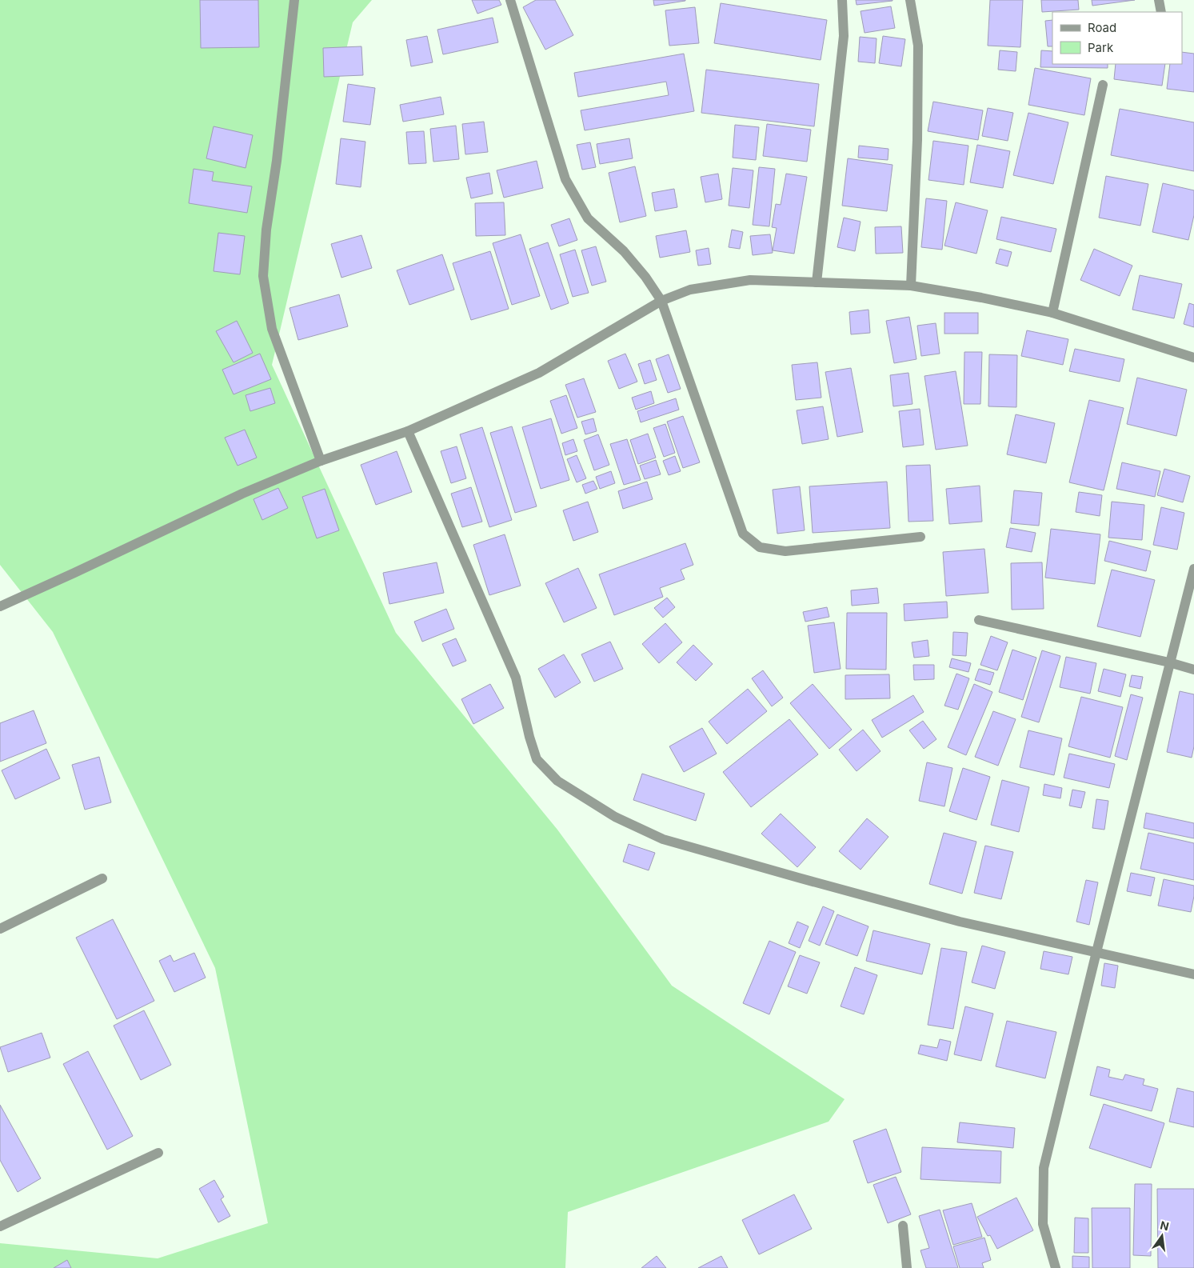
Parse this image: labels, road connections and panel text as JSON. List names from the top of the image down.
{
  "legend": ["Road", "Park"],
  "north": "top"
}
